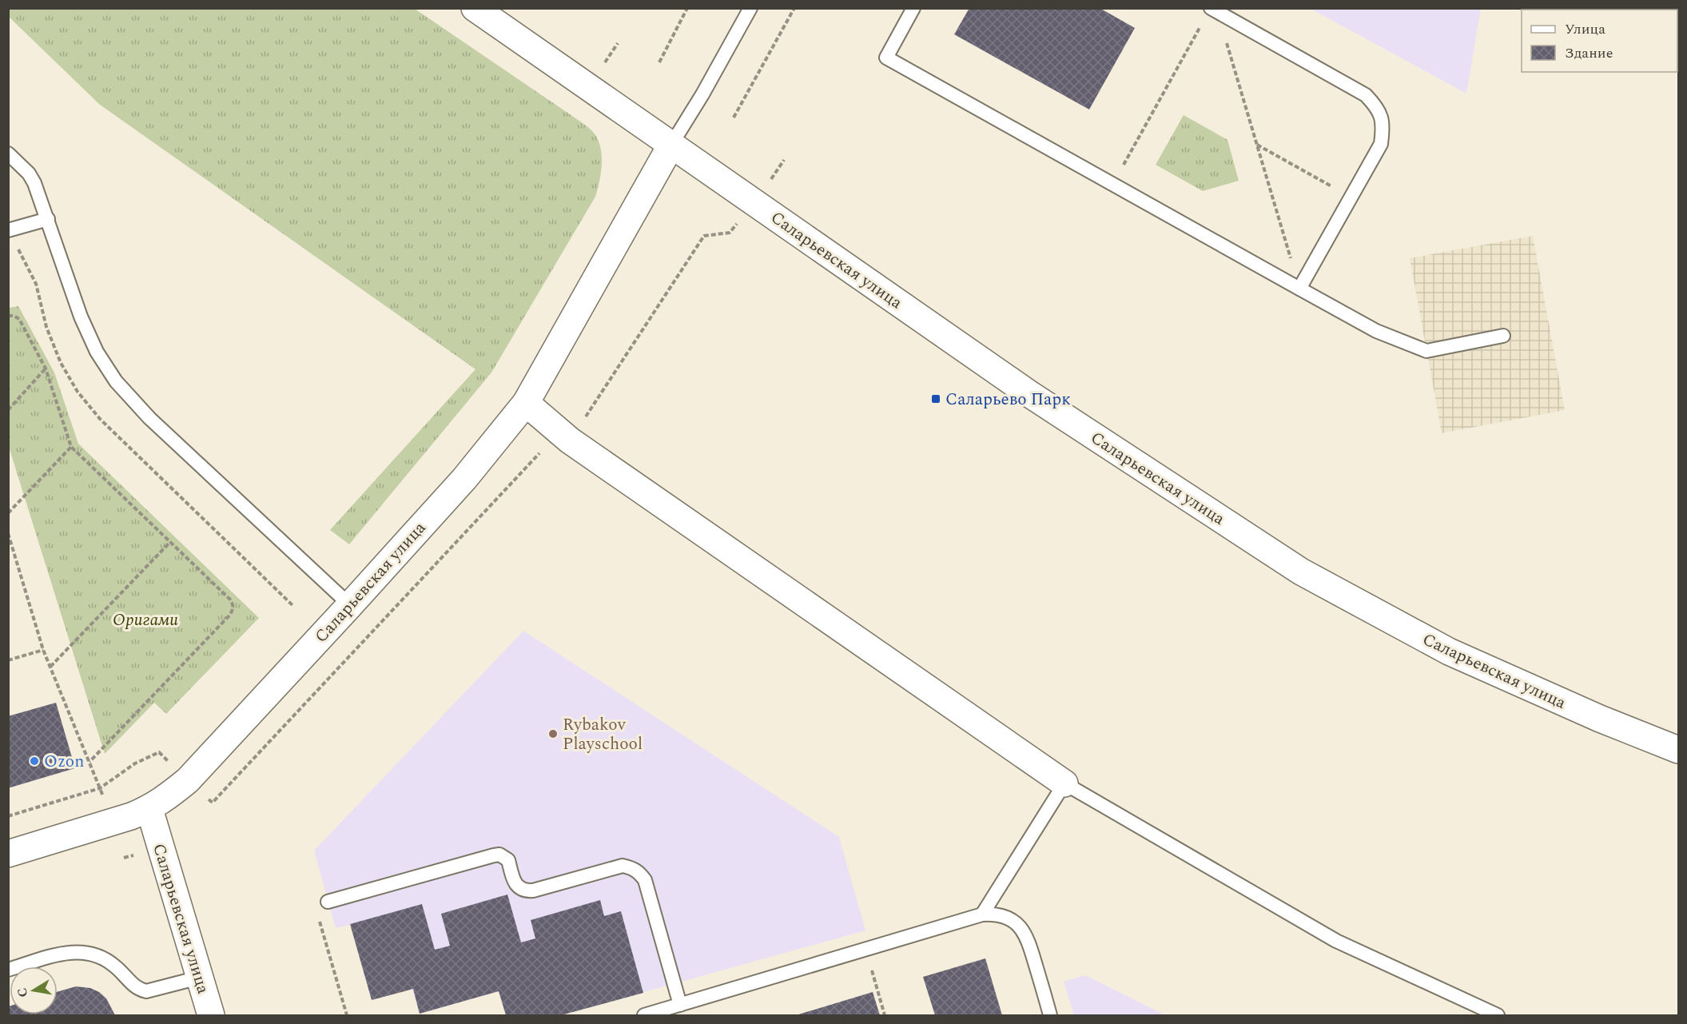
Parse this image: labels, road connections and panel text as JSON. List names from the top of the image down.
{
  "streets": {
    "street": ["Саларьевская улица"]
  },
  "parks": ["Оригами"],
  "places": {
    "transit": ["Саларьево Парк"],
    "other": ["Rybakov Playschool", "Ozon"]
  },
  "legend": ["Улица", "Здание"],
  "north": "left"
}
